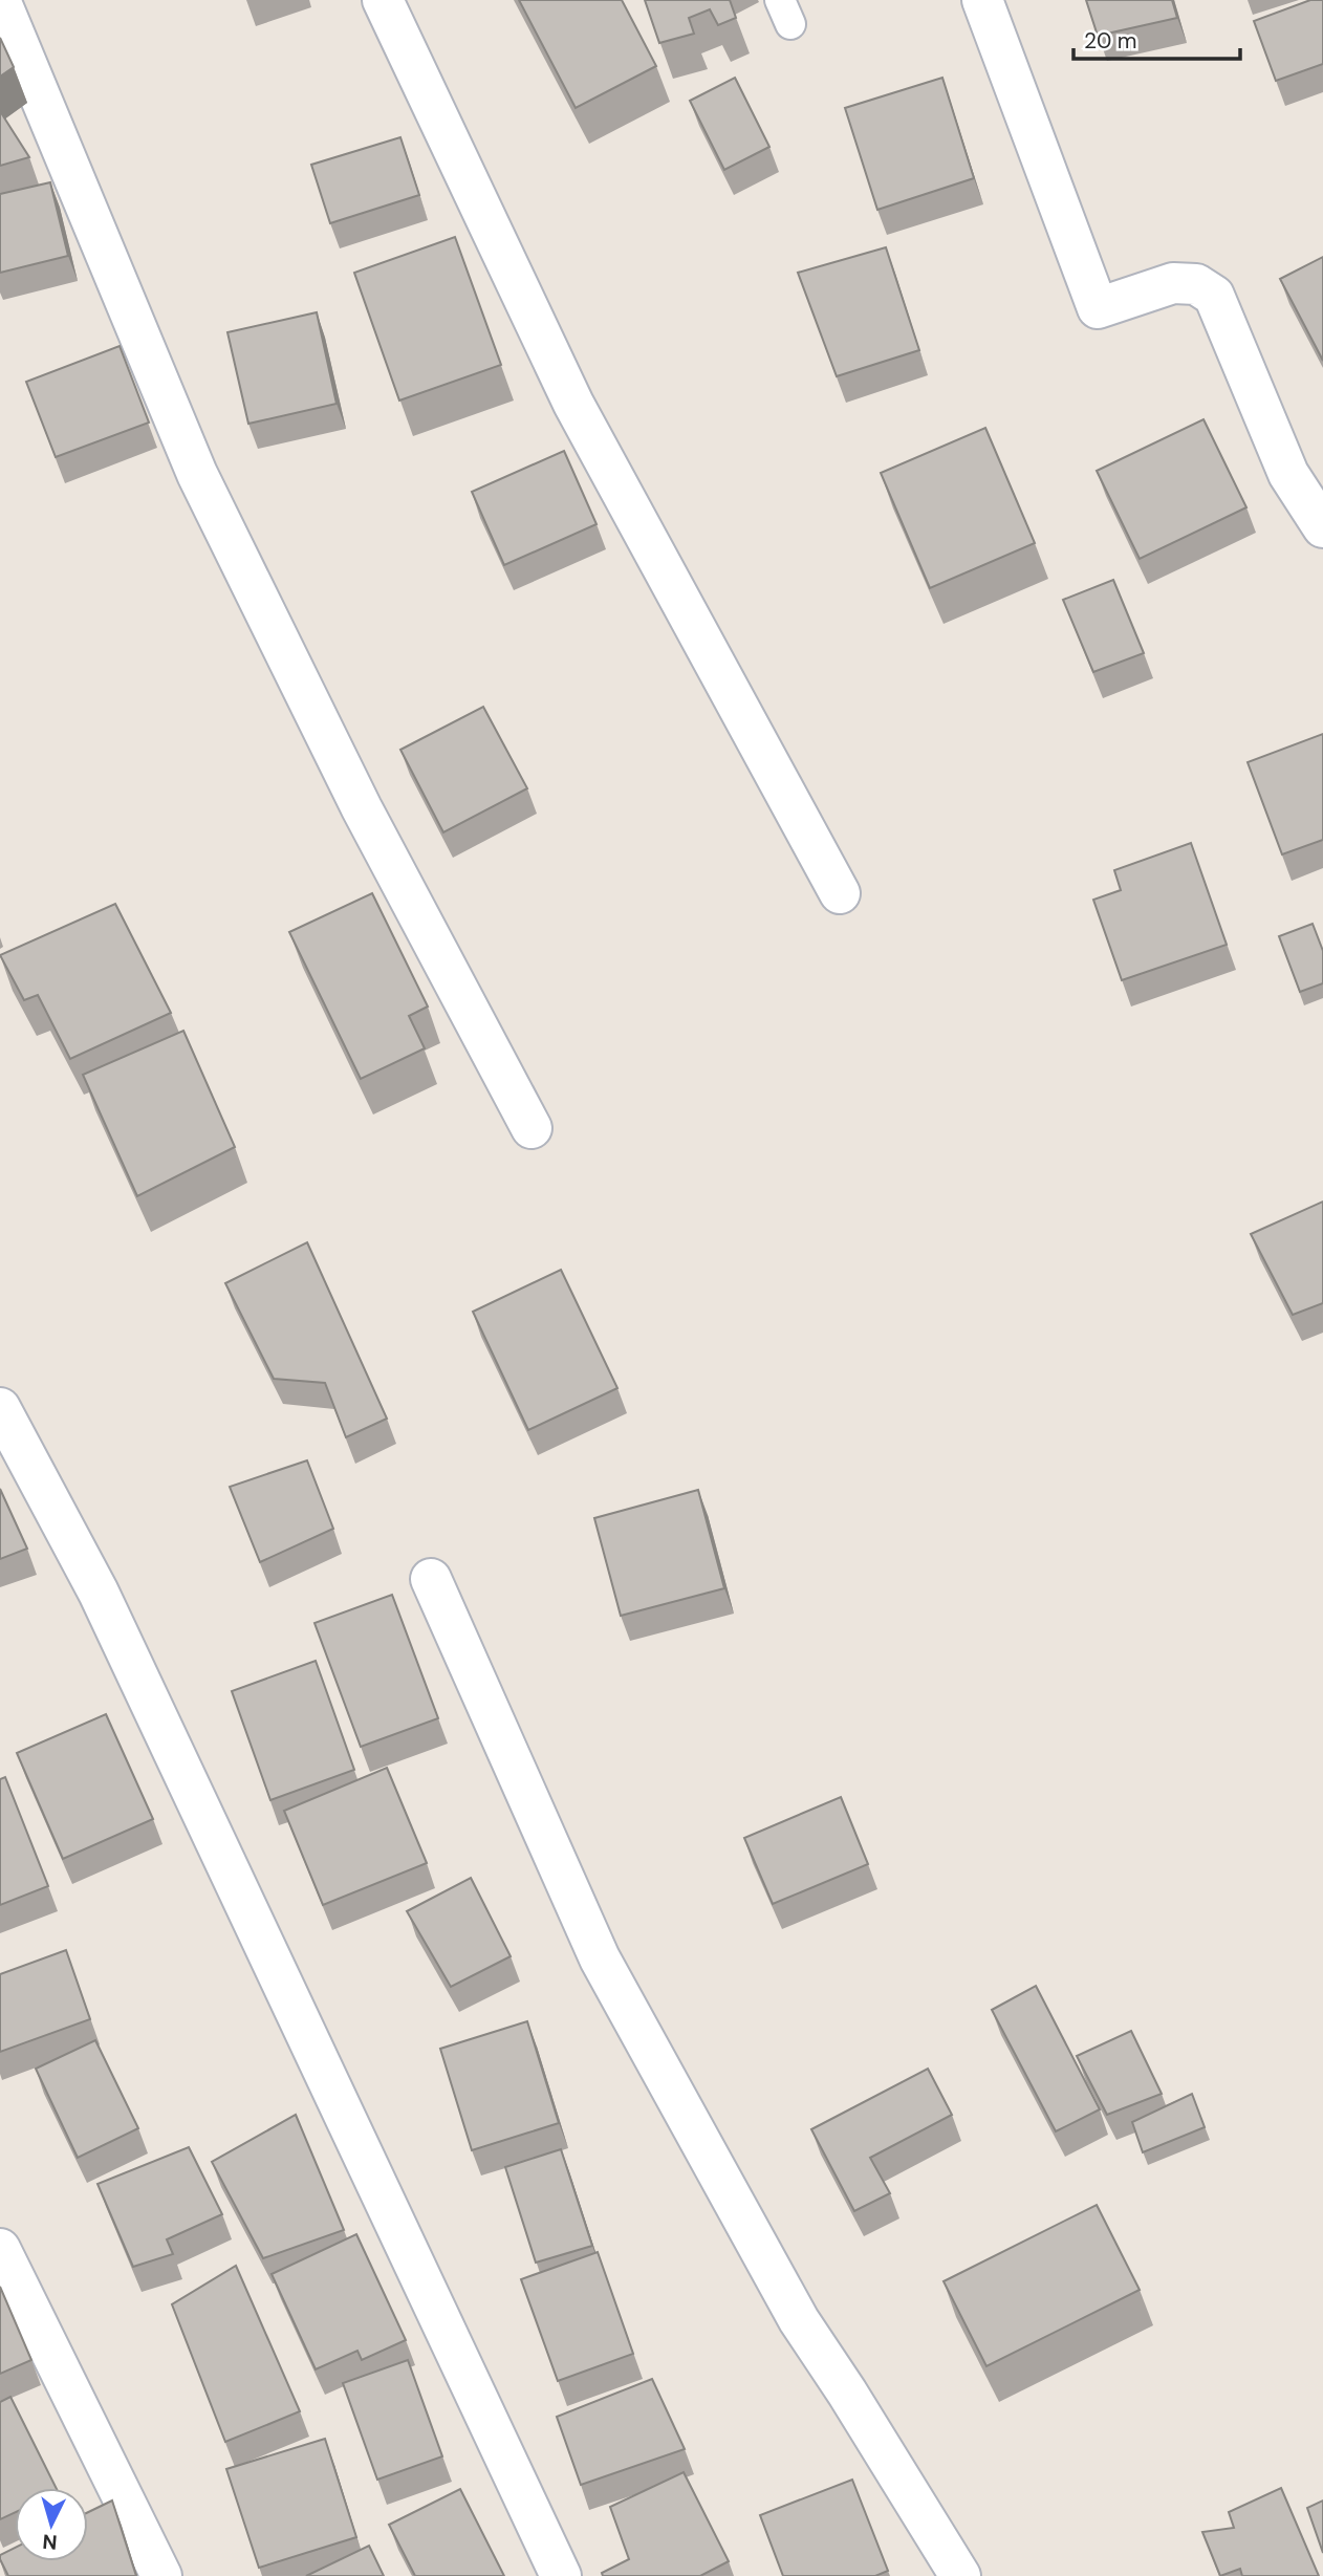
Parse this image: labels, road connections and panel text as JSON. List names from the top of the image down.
{
  "scale_bar": "20 m",
  "north": "bottom"
}
